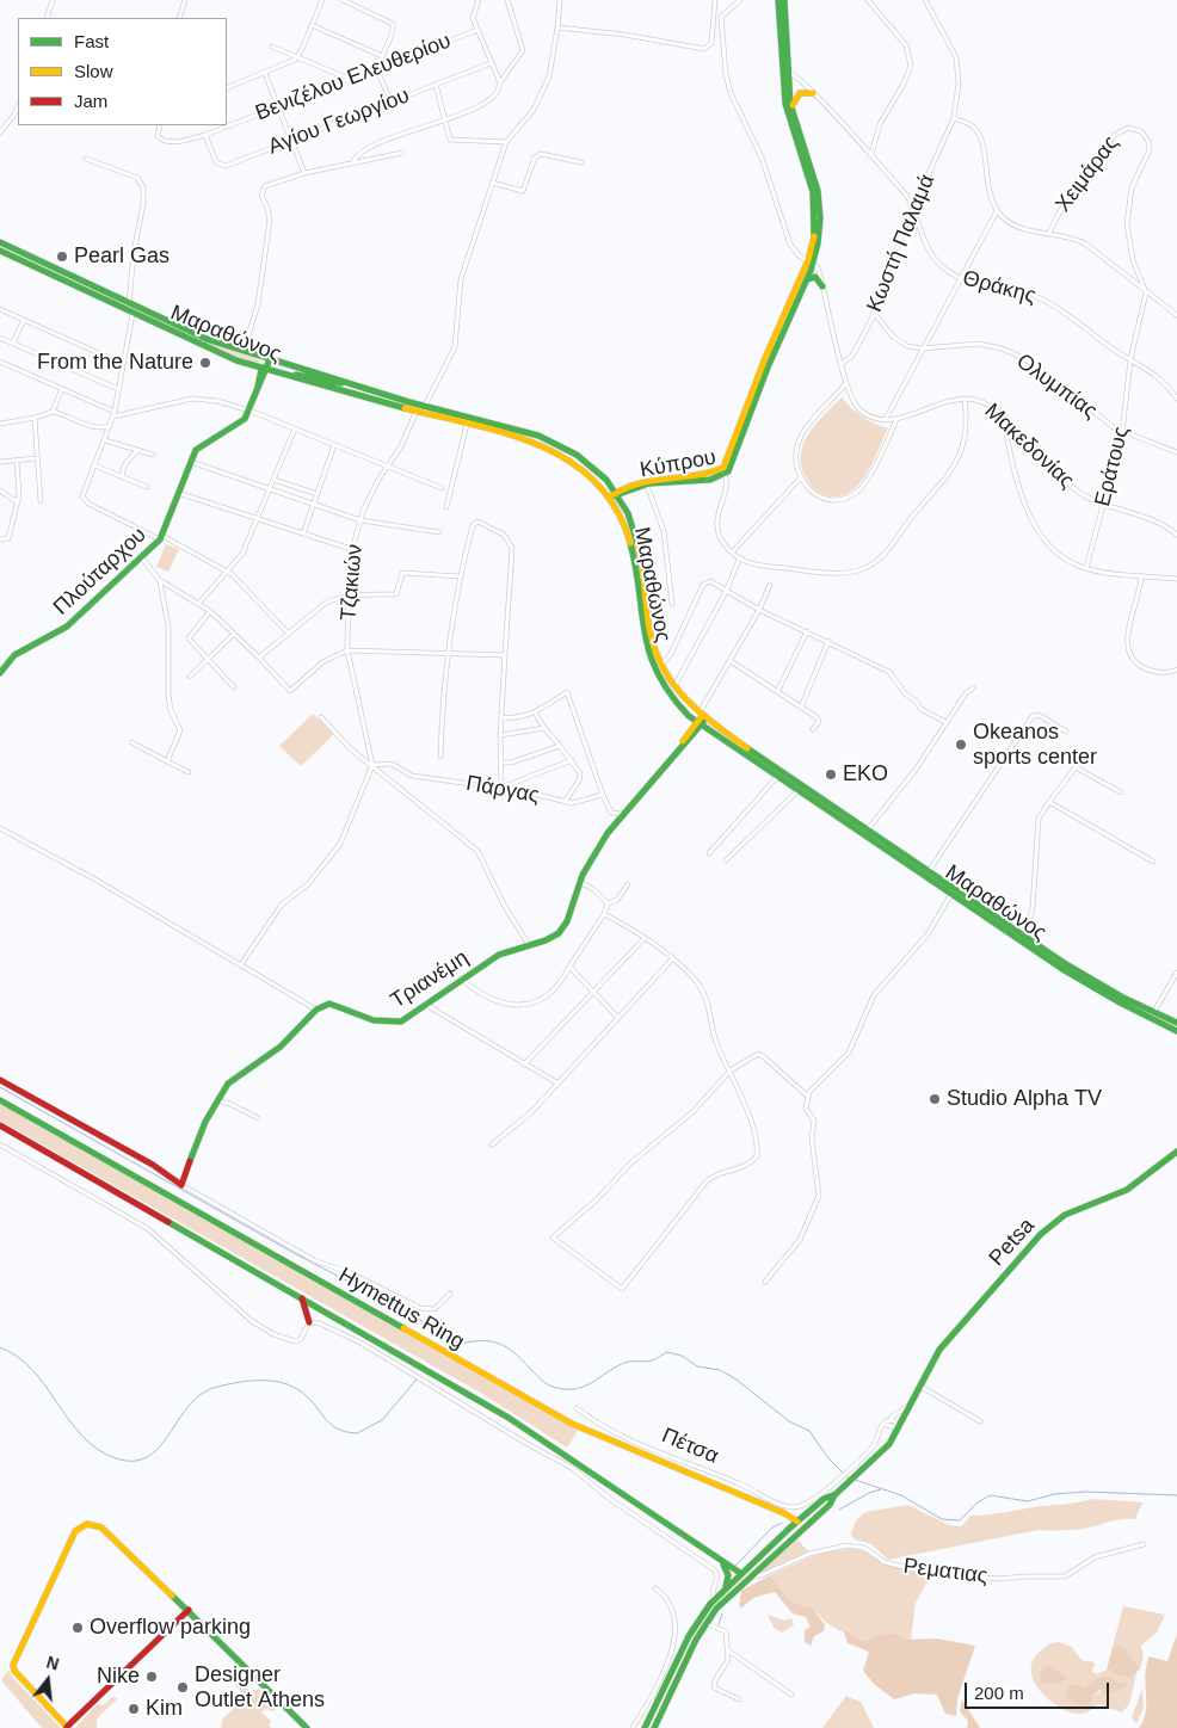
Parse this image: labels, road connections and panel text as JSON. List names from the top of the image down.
{
  "streets": {
    "main road": [
      "Μαραθώνος",
      "Κύπρου",
      "Πλούταρχου",
      "Τριανέμη",
      "Petsa",
      "Hymettus Ring"
    ],
    "street": [
      "Βενιζέλου Ελευθερίου",
      "Αγίου Γεωργίου",
      "Χειμάρας",
      "Κωστή Παλαμά",
      "Θράκης",
      "Ολυμπίας",
      "Μακεδονίας",
      "Εράτους",
      "Τζακιών",
      "Πάργας",
      "Πέτσα",
      "Ρεματιας"
    ]
  },
  "crossings": [
    ["Βενιζέλου Ελευθερίου", "Αγίου Γεωργίου"],
    ["Χειμάρας", "Εράτους"],
    ["Κωστή Παλαμά", "Θράκης"],
    ["Κωστή Παλαμά", "Ολυμπίας"],
    ["Θράκης", "Κύπρου"],
    ["Θράκης", "Εράτους"],
    ["Μαραθώνος", "Κύπρου"],
    ["Μαραθώνος", "Πλούταρχου"],
    ["Μαραθώνος", "Τζακιών"],
    ["Μαραθώνος", "Τριανέμη"],
    ["Ολυμπίας", "Εράτους"],
    ["Μακεδονίας", "Εράτους"],
    ["Τζακιών", "Πάργας"],
    ["Hymettus Ring", "Ρεματιας"]
  ],
  "places": [
    "Pearl Gas",
    "From the Nature",
    "Okeanos sports center",
    "EKO",
    "Studio Alpha TV",
    "Overflow parking",
    "Nike",
    "Designer Outlet Athens",
    "Kim"
  ],
  "legend": ["Fast", "Slow", "Jam"],
  "scale_bar": "200 m",
  "north": "top"
}
